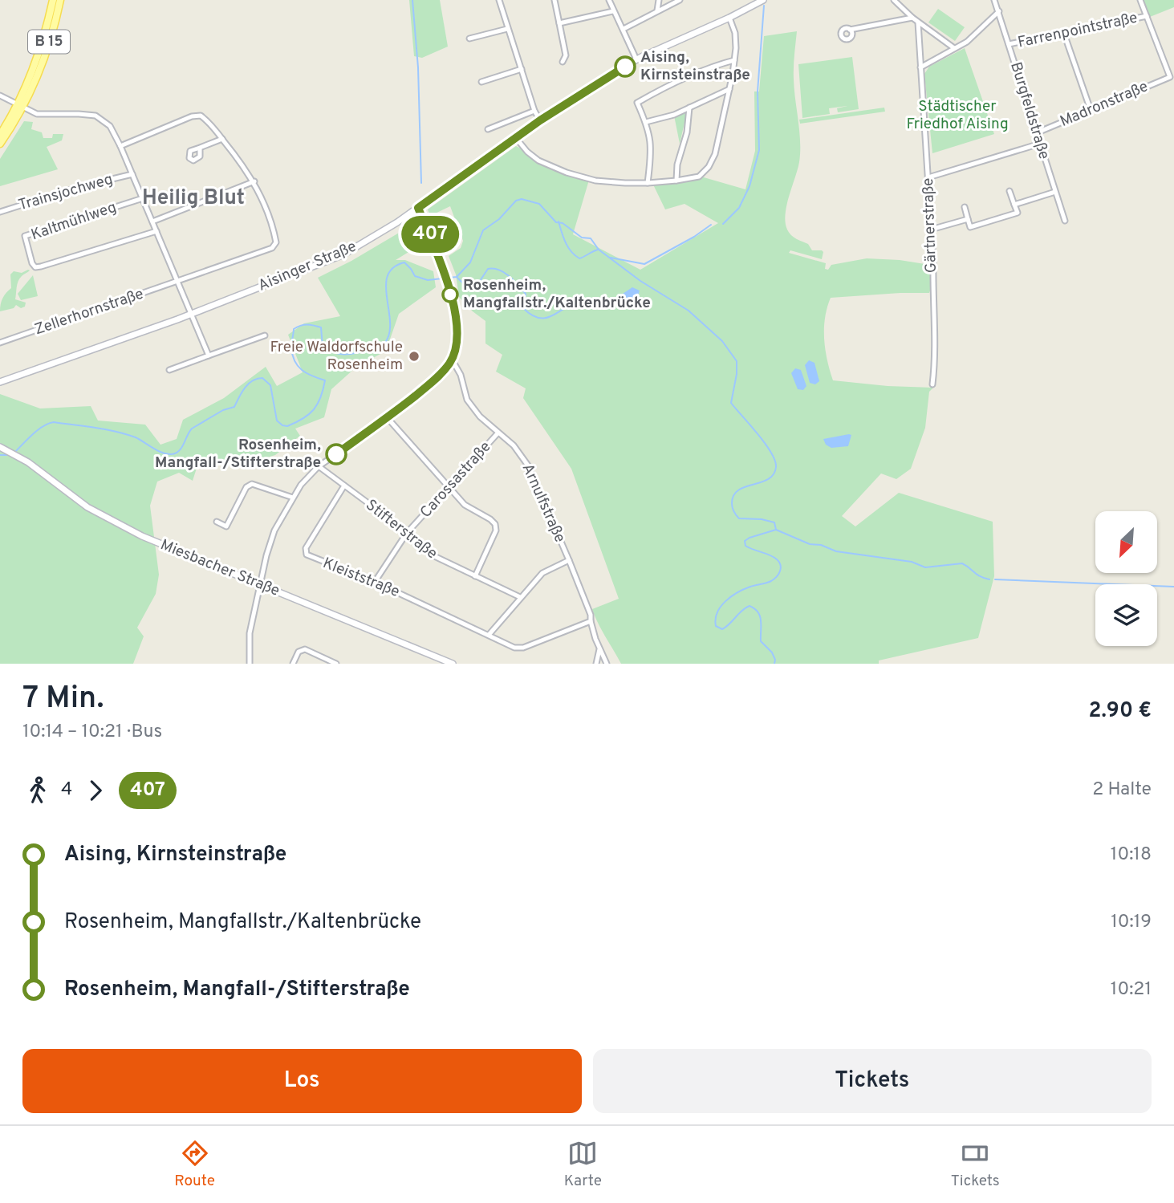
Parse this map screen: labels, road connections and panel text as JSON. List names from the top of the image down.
{
  "streets": {
    "main road": ["B 15", "Aisinger Straße", "Miesbacher Straße"],
    "street": [
      "Farrenpointstraße",
      "Madronstraße",
      "Burgfeldstraße",
      "Trainsjochweg",
      "Kaltmühlweg",
      "Gärtnerstraße",
      "Zellerhornstraße",
      "Carossastraße",
      "Arnulfstraße",
      "Stifterstraße",
      "Kleiststraße"
    ]
  },
  "crossings": [
    ["Farrenpointstraße", "Madronstraße"],
    ["Farrenpointstraße", "Burgfeldstraße"],
    ["Madronstraße", "Burgfeldstraße"],
    ["Carossastraße", "Arnulfstraße"],
    ["Carossastraße", "Stifterstraße"],
    ["Carossastraße", "Kleiststraße"],
    ["Arnulfstraße", "Stifterstraße"],
    ["Arnulfstraße", "Kleiststraße"],
    ["Stifterstraße", "Kleiststraße"]
  ],
  "districts": ["Heilig Blut"],
  "parks": ["Städtischer Friedhof Aising"],
  "places": [
    "Aising, Kirnsteinstraße",
    "Rosenheim, Mangfallstr./Kaltenbrücke",
    "Freie Waldorfschule Rosenheim",
    "Rosenheim, Mangfall-/Stifterstraße"
  ],
  "lines": ["bus line 407"],
  "north": "bottom left",
  "page": {
    "on_map": "407",
    "heading": ["7 Min.", "10:14 – 10:21 · Bus", "2.90 €"],
    "legs": ["4", "407", "2 Halte"],
    "list": [
      {
        "name": "Aising, Kirnsteinstraße",
        "value": "10:18"
      },
      {
        "name": "Rosenheim, Mangfallstr./Kaltenbrücke",
        "value": "10:19"
      },
      {
        "name": "Rosenheim, Mangfall-/Stifterstraße",
        "value": "10:21"
      }
    ],
    "buttons": ["Los", "Tickets"],
    "tabs": ["Route", "Karte", "Tickets"]
  }
}
